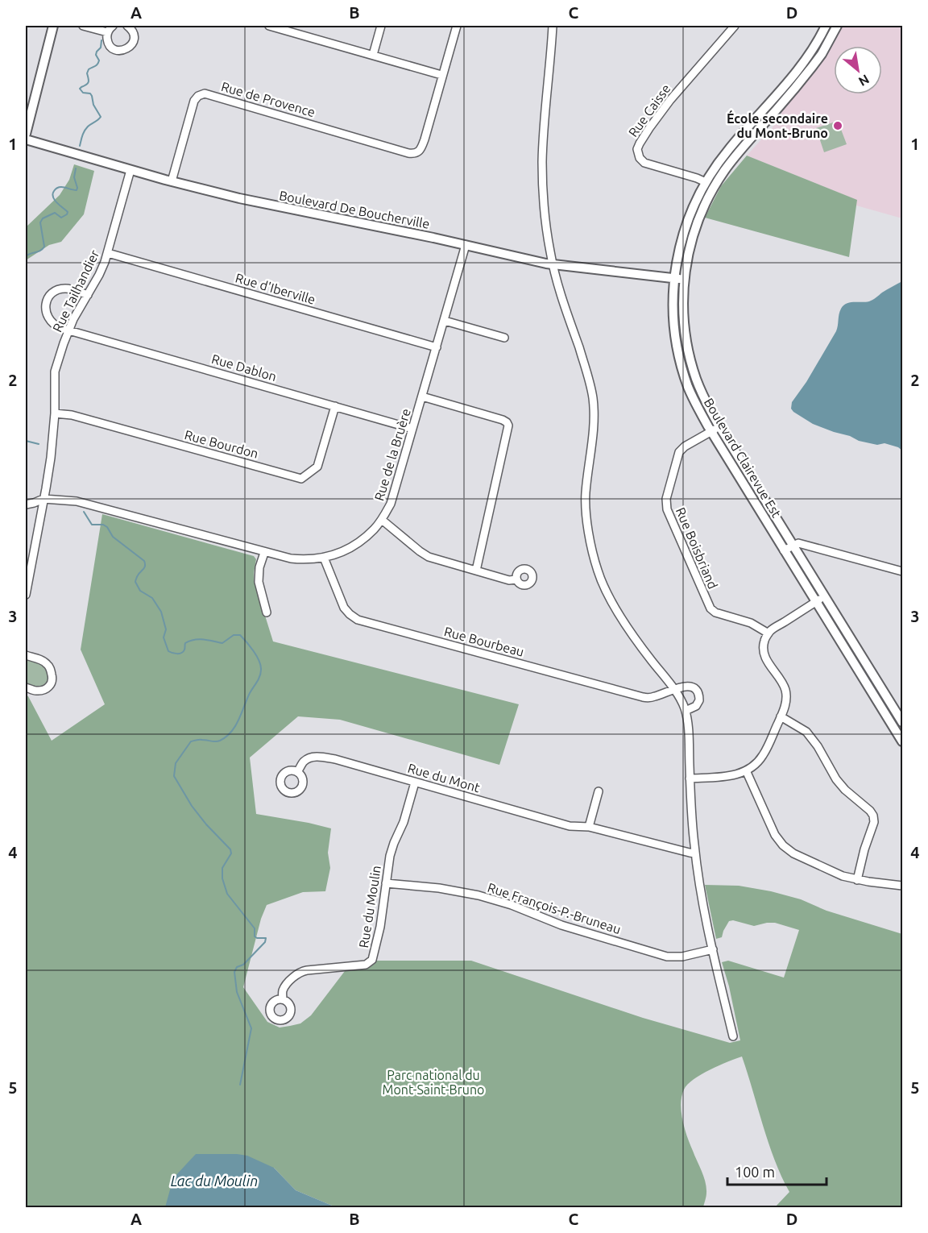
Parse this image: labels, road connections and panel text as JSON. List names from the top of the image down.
{
  "streets": {
    "street": [
      "Rue de Provence",
      "Rue Caisse",
      "Boulevard De Boucherville",
      "Rue d'Iberville",
      "Rue Tailhandier",
      "Rue Dablon",
      "Rue Bourdon",
      "Rue de la Bruère",
      "Boulevard Clairevue Est",
      "Rue Boisbriand",
      "Rue Bourbeau",
      "Rue du Mont",
      "Rue du Moulin",
      "Rue François-P.-Bruneau"
    ]
  },
  "crossings": [
    ["Rue de Provence", "Boulevard De Boucherville"],
    ["Rue Caisse", "Boulevard Clairevue Est"],
    ["Boulevard De Boucherville", "Rue Tailhandier"],
    ["Boulevard De Boucherville", "Rue de la Bruère"],
    ["Boulevard De Boucherville", "Boulevard Clairevue Est"],
    ["Rue d'Iberville", "Rue Tailhandier"],
    ["Rue d'Iberville", "Rue de la Bruère"],
    ["Rue Tailhandier", "Rue Dablon"],
    ["Rue Tailhandier", "Rue Bourdon"],
    ["Rue Tailhandier", "Rue de la Bruère"],
    ["Rue Dablon", "Rue Bourdon"],
    ["Rue Dablon", "Rue de la Bruère"],
    ["Rue de la Bruère", "Rue Bourbeau"],
    ["Boulevard Clairevue Est", "Rue Boisbriand"],
    ["Rue du Mont", "Rue du Moulin"],
    ["Rue du Moulin", "Rue François-P.-Bruneau"]
  ],
  "water": ["Lac du Moulin"],
  "parks": ["Parc national du Mont-Saint-Bruno"],
  "places": ["École secondaire du Mont-Bruno"],
  "scale_bar": "100 m",
  "north": "bottom right",
  "grid": {
    "columns": [
      "A",
      "B",
      "C",
      "D"
    ],
    "rows": [
      "1",
      "2",
      "3",
      "4",
      "5"
    ]
  }
}
